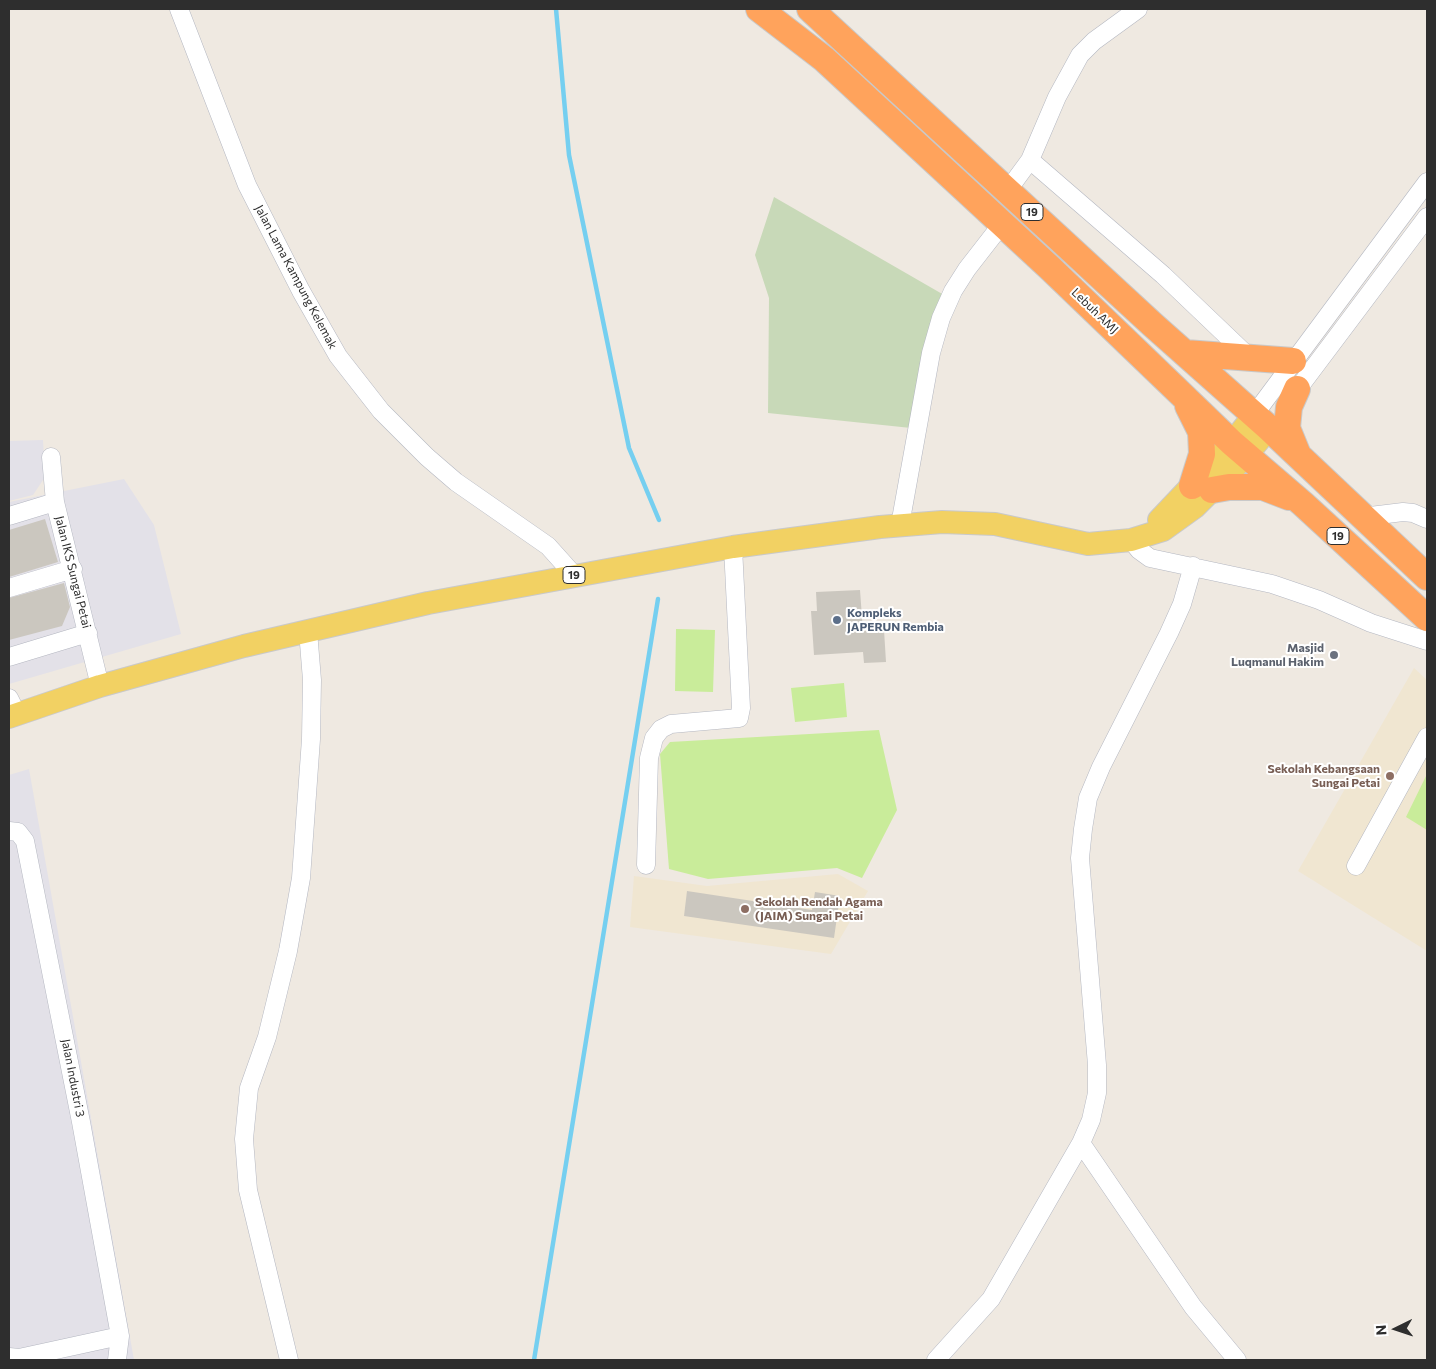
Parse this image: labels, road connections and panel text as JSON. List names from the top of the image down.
{
  "streets": {
    "highway": ["19", "Lebuh AMJ"],
    "street": ["Jalan Lama Kampung Kelemak", "Jalan IKS Sungai Petai", "Jalan Industri 3"]
  },
  "crossings": [
    ["19", "Jalan Lama Kampung Kelemak"],
    ["19", "Lebuh AMJ"],
    ["19", "Jalan IKS Sungai Petai"]
  ],
  "places": [
    "Kompleks JAPERUN Rembia",
    "Masjid Luqmanul Hakim",
    "Sekolah Kebangsaan Sungai Petai",
    "Sekolah Rendah Agama (JAIM) Sungai Petai"
  ],
  "north": "left"
}
